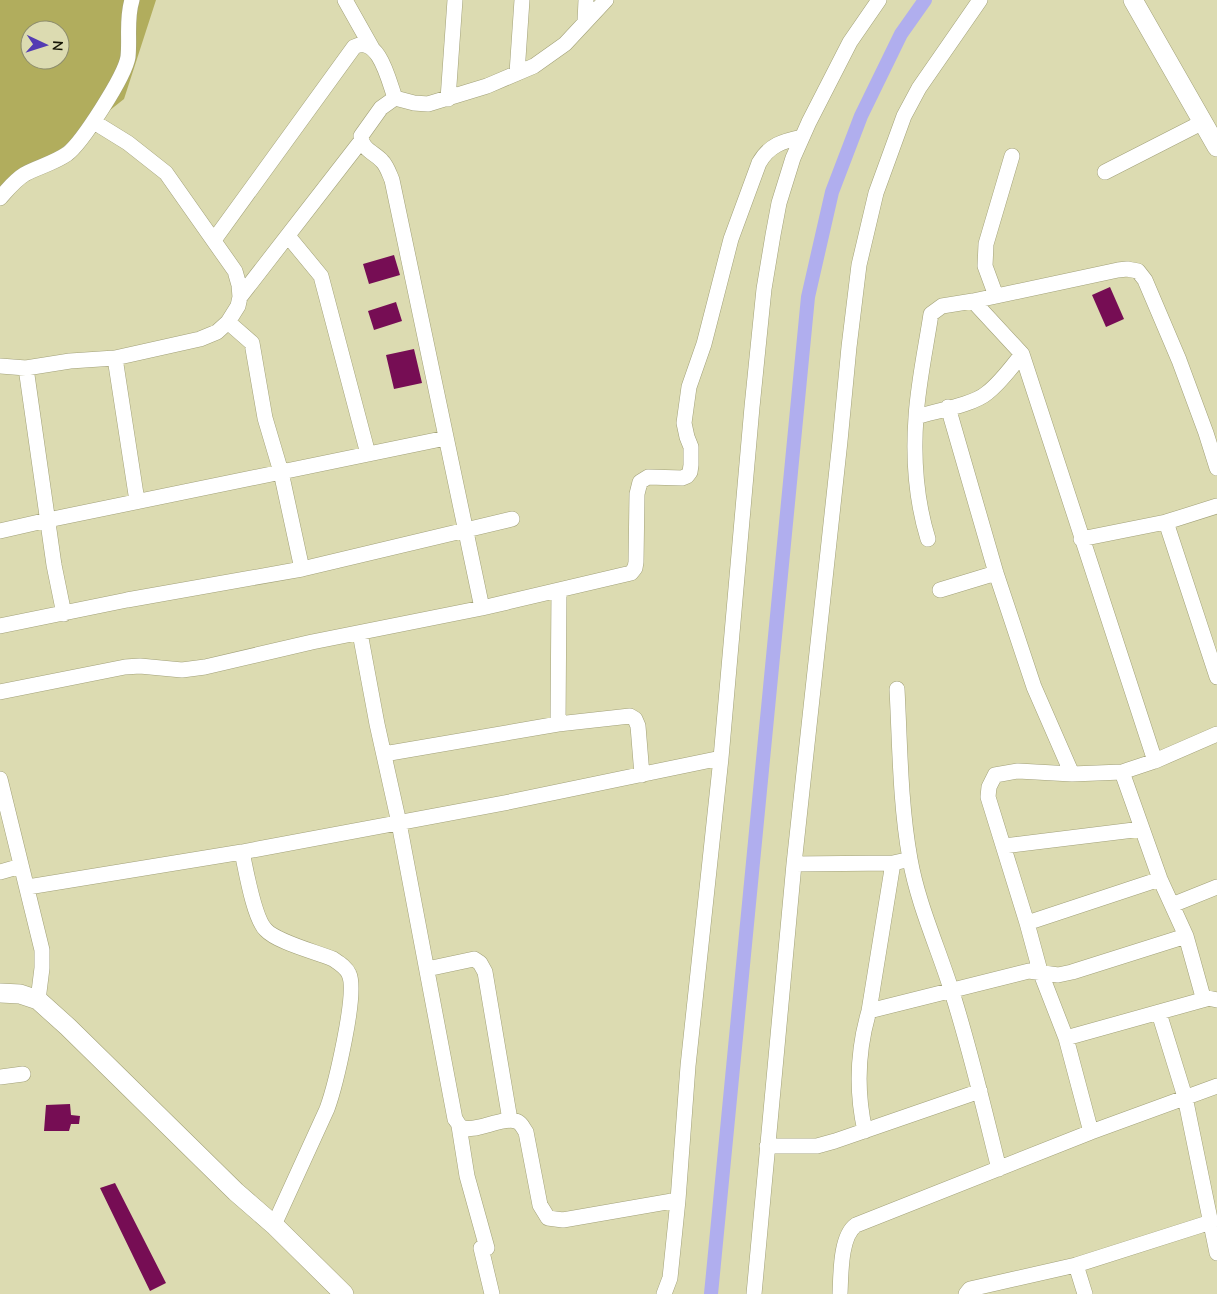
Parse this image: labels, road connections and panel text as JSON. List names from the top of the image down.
{
  "north": "right"
}
